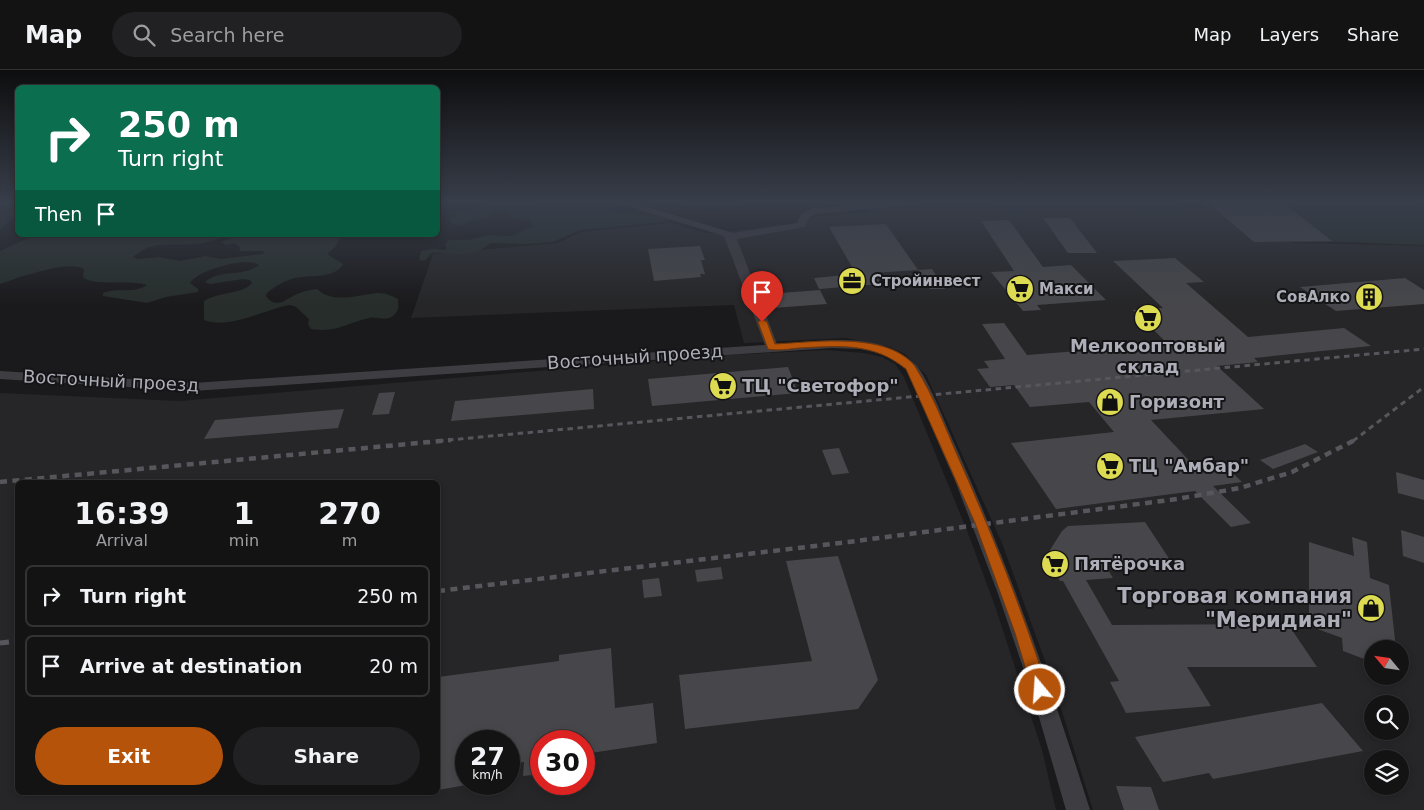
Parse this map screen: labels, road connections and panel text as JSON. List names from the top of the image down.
{
  "streets": {
    "street": ["Восточный проезд"]
  },
  "places": {
    "office": ["Стройинвест"],
    "supermarket": [
      "Макси",
      "Мелкооптовый склад",
      "ТЦ \"Светофор\"",
      "ТЦ \"Амбар\"",
      "Пятёрочка"
    ],
    "building": ["СовАлко"],
    "shop": ["Горизонт", "Торговая компания \"Меридиан\""]
  },
  "north": "top left",
  "page": {
    "header": "Map",
    "search": "Search here",
    "nav": ["Map", "Layers", "Share"],
    "turn": ["250 m", "Turn right"],
    "then": "Then",
    "eta": [
      "16:39",
      "Arrival",
      "1",
      "min",
      "270",
      "m"
    ],
    "list": [
      {
        "name": "Turn right",
        "value": "250 m"
      },
      {
        "name": "Arrive at destination",
        "value": "20 m"
      }
    ],
    "buttons": ["Exit", "Share"],
    "speed": "27 km/h",
    "limit": "30"
  }
}
